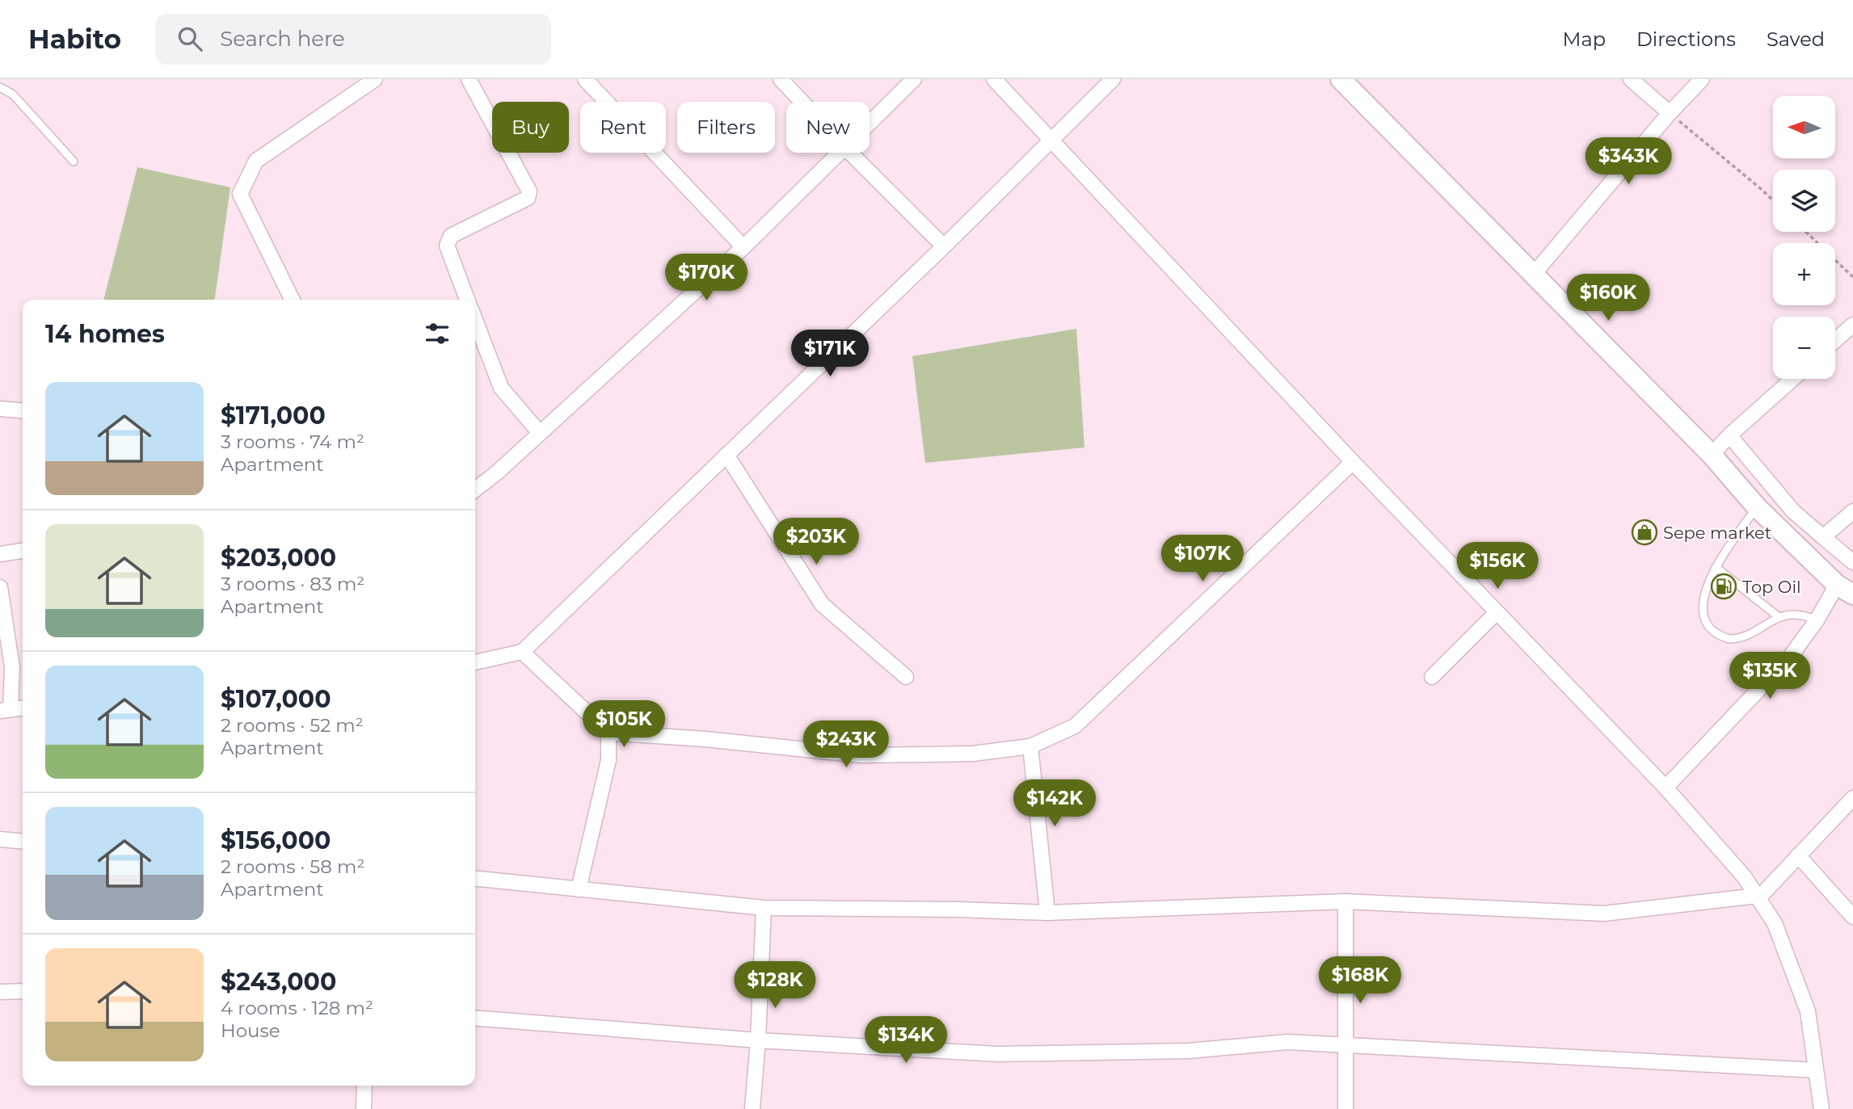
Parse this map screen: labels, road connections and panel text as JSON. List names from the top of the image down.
{
  "places": {
    "shop": ["Sepe market"],
    "fuel station": ["Top Oil"]
  },
  "north": "left",
  "page": {
    "header": "Habito",
    "search": "Search here",
    "nav": ["Map", "Directions", "Saved"],
    "map_buttons": ["+", "−"],
    "chip": [
      "Buy",
      "Rent",
      "Filters",
      "New"
    ],
    "price": [
      "$343K",
      "$170K",
      "$160K",
      "$171K",
      "$203K",
      "$107K",
      "$156K",
      "$135K",
      "$105K",
      "$243K",
      "$142K",
      "$168K",
      "$128K",
      "$134K"
    ],
    "heading": "14 homes",
    "list": [
      {
        "name": "$171,000",
        "note": "3 rooms · 74 m² · Apartment"
      },
      {
        "name": "$203,000",
        "note": "3 rooms · 83 m² · Apartment"
      },
      {
        "name": "$107,000",
        "note": "2 rooms · 52 m² · Apartment"
      },
      {
        "name": "$156,000",
        "note": "2 rooms · 58 m² · Apartment"
      },
      {
        "name": "$243,000",
        "note": "4 rooms · 128 m² · House"
      }
    ]
  }
}
